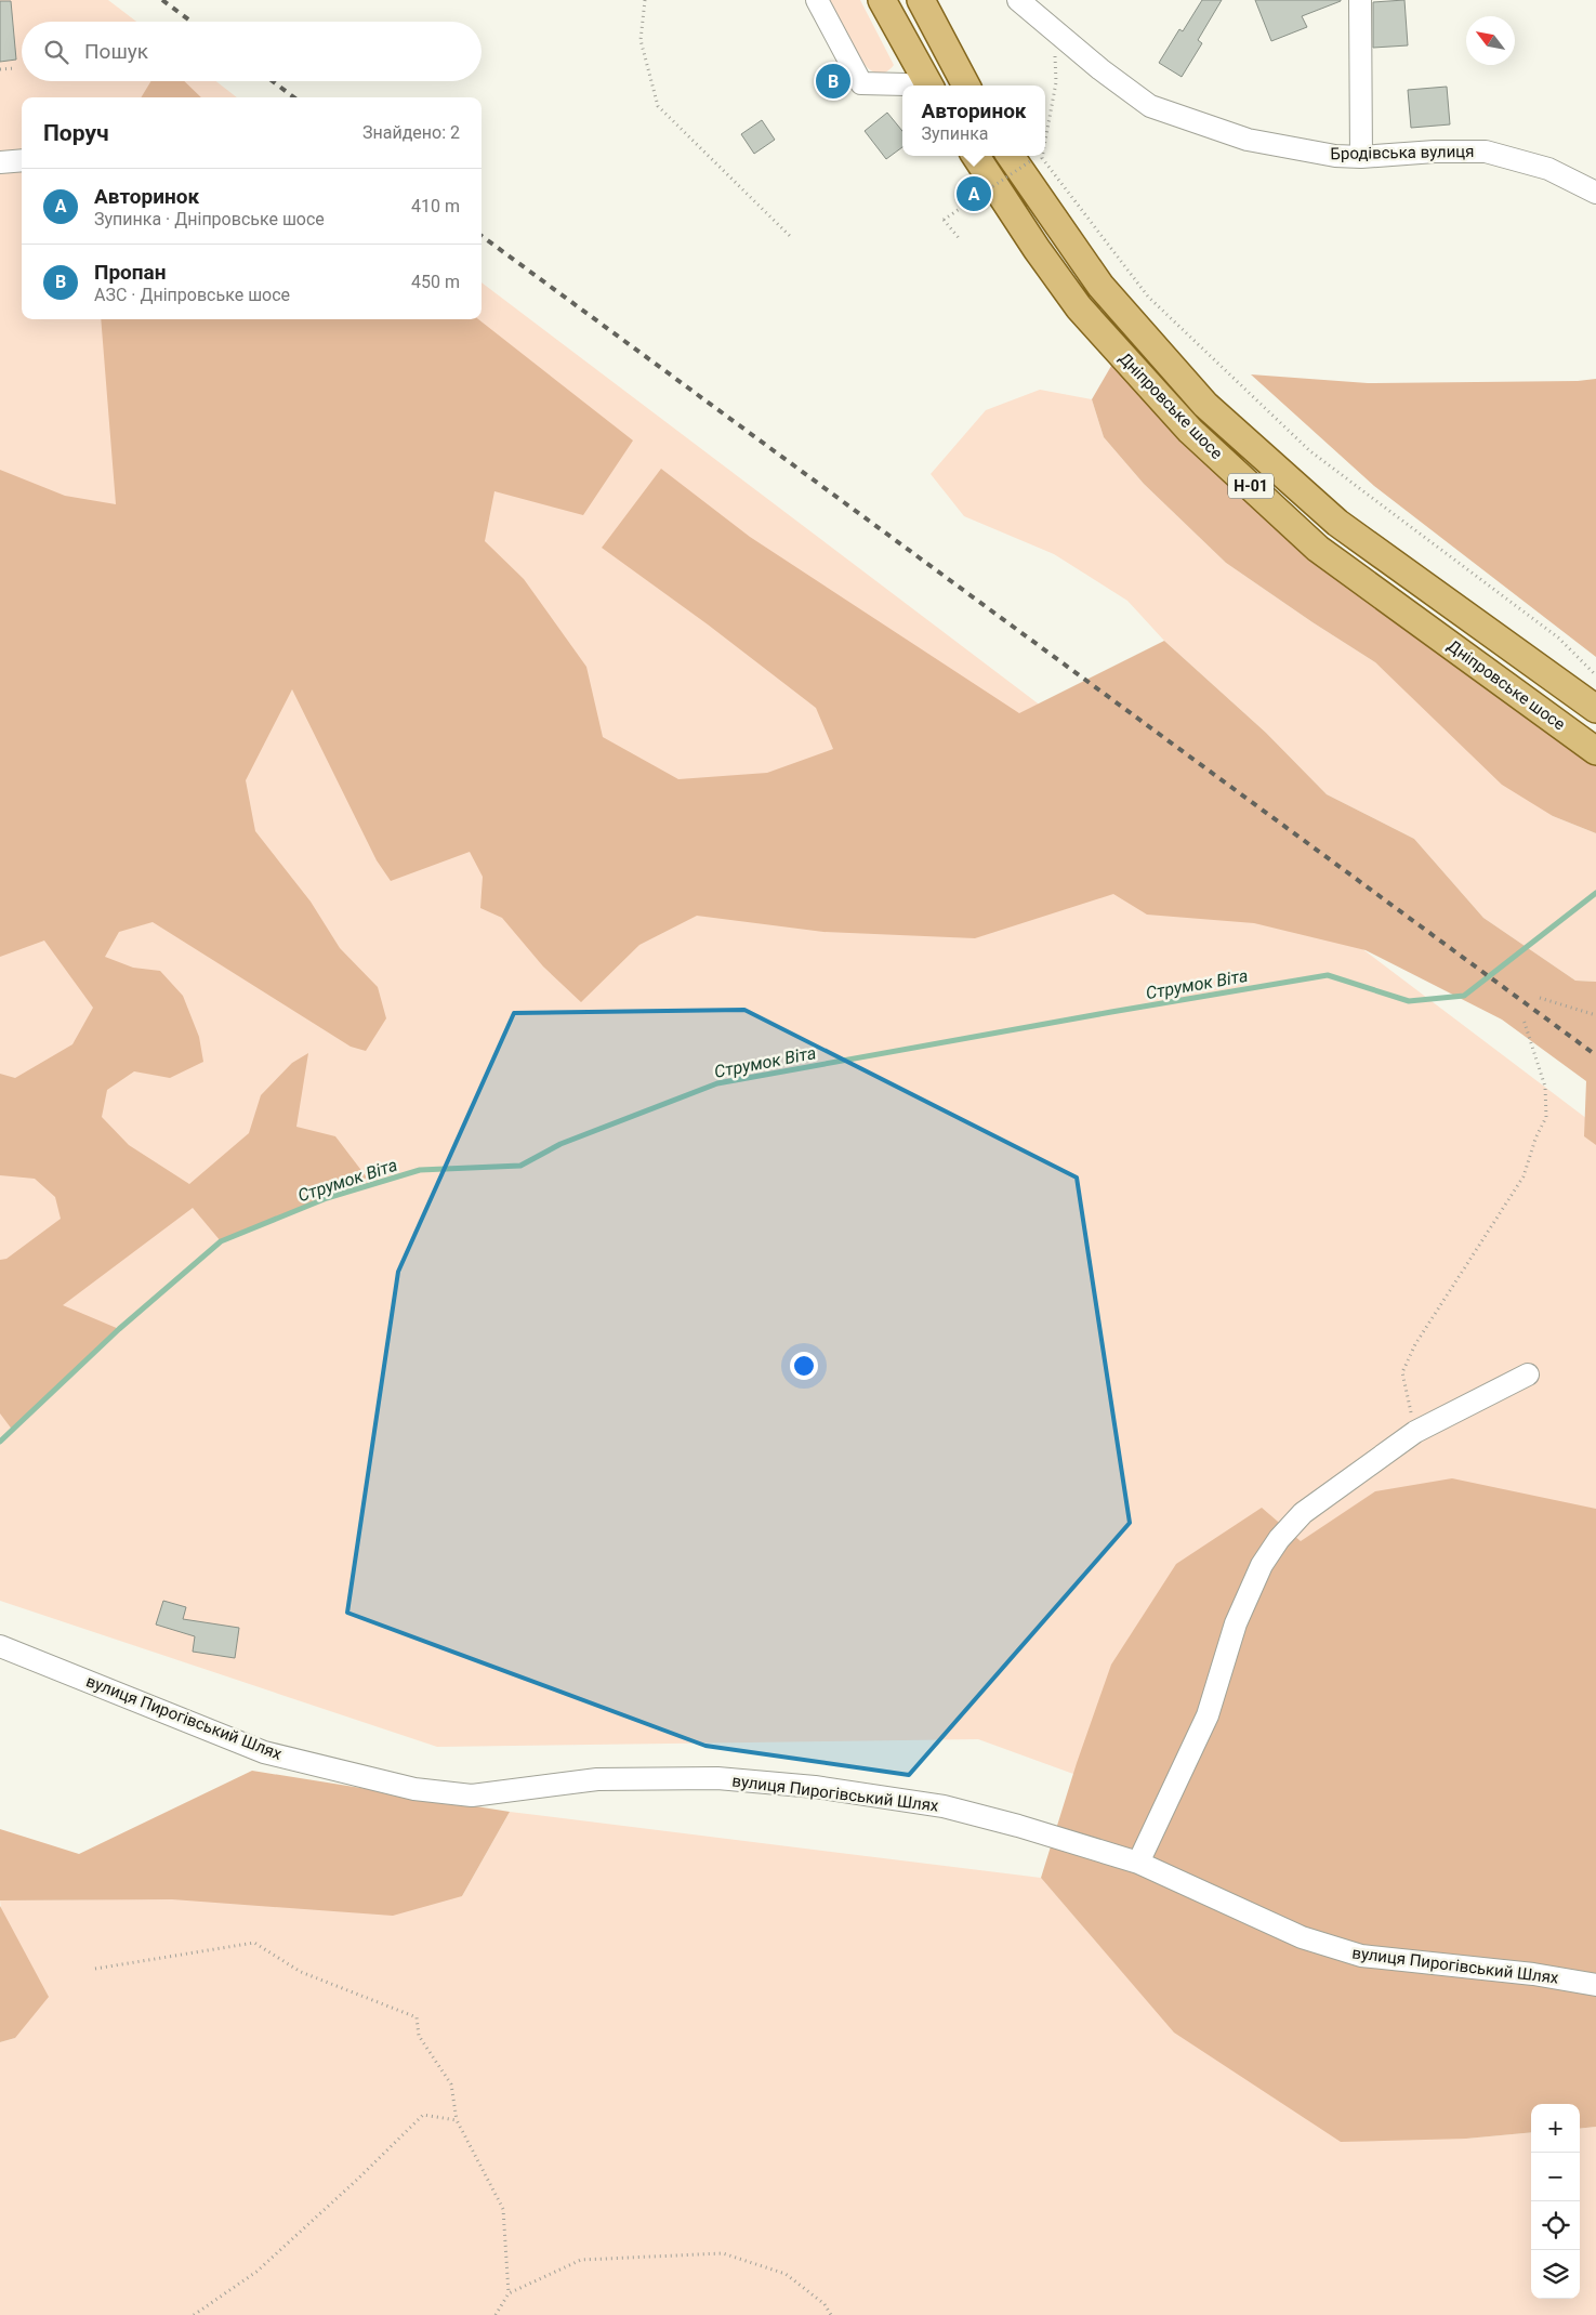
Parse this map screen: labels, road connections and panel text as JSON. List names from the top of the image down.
{
  "streets": {
    "main road": ["Дніпровське шосе", "Н-01"],
    "street": ["Бродівська вулиця", "вулиця Пирогівський Шлях"]
  },
  "water": ["Струмок Віта"],
  "north": "top left",
  "page": {
    "search": "Пошук",
    "pins": ["B", "A"],
    "popup": ["Авторинок", "Зупинка"],
    "heading": ["Поруч", "Знайдено: 2"],
    "list": [
      {
        "mark": "A",
        "name": "Авторинок",
        "note": "Зупинка · Дніпровське шосе",
        "value": "410 m"
      },
      {
        "mark": "B",
        "name": "Пропан",
        "note": "АЗС · Дніпровське шосе",
        "value": "450 m"
      }
    ],
    "map_buttons": ["+", "−"]
  }
}
